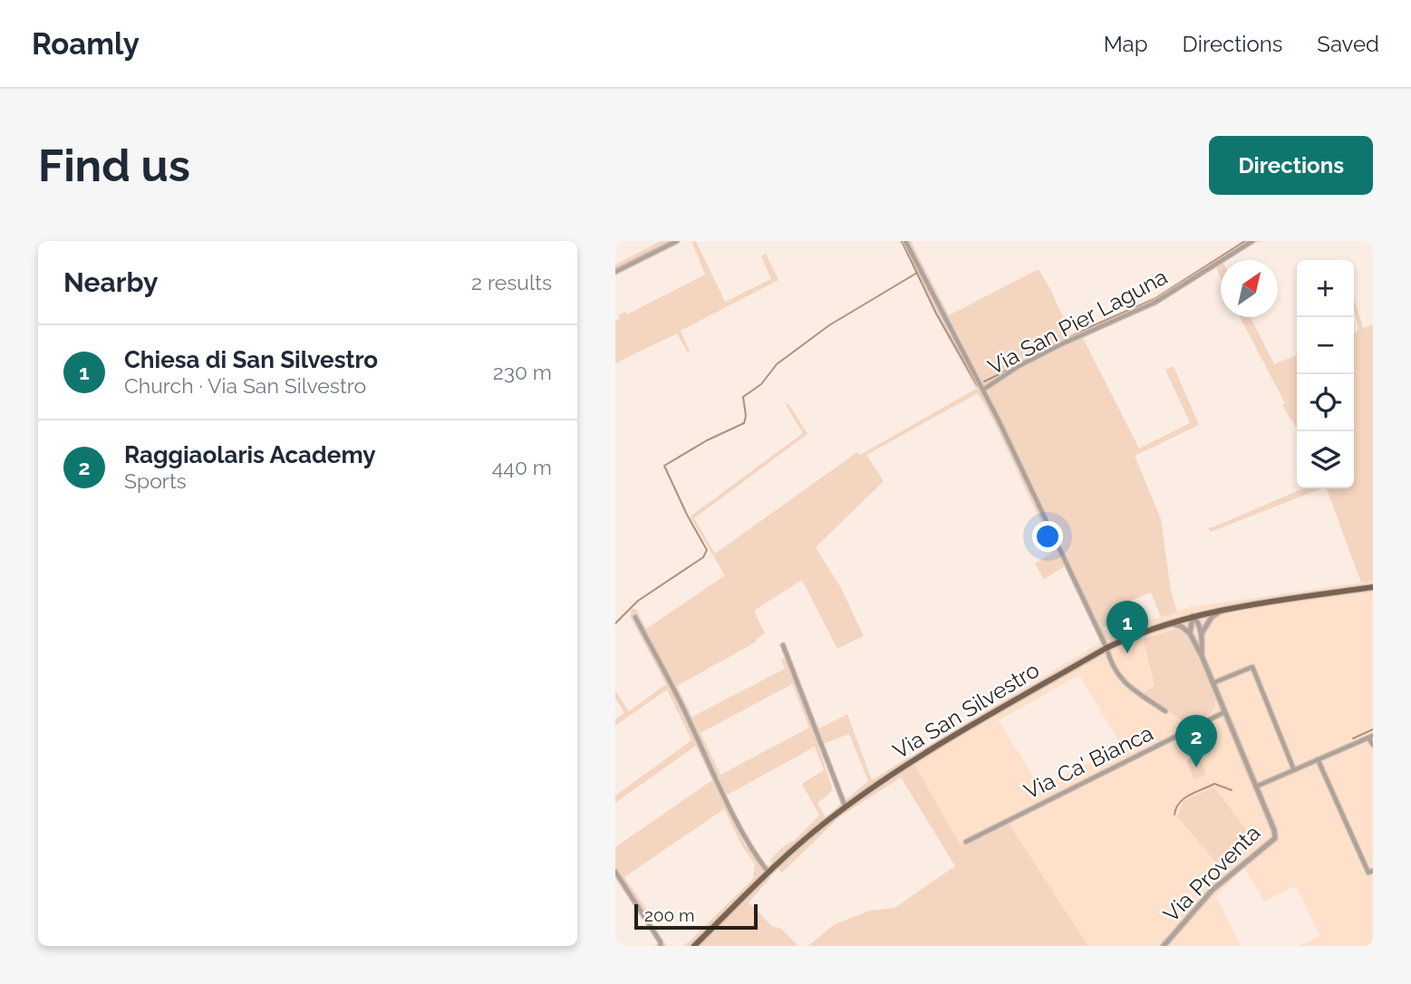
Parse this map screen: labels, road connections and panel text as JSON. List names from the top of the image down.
{
  "streets": {
    "main road": ["Via San Silvestro"],
    "street": ["Via San Pier Laguna", "Via Ca' Bianca", "Via Proventa"]
  },
  "crossings": [
    ["Via San Pier Laguna", "Via San Silvestro"],
    ["Via San Silvestro", "Via Proventa"],
    ["Via Ca' Bianca", "Via Proventa"]
  ],
  "scale_bar": "200 m",
  "north": "top right",
  "page": {
    "header": "Roamly",
    "nav": ["Map", "Directions", "Saved"],
    "buttons": "Directions",
    "title": "Find us",
    "heading": ["Nearby", "2 results"],
    "map_buttons": ["+", "−"],
    "list": [
      {
        "mark": "1",
        "name": "Chiesa di San Silvestro",
        "note": "Church · Via San Silvestro",
        "value": "230 m"
      },
      {
        "mark": "2",
        "name": "Raggiaolaris Academy",
        "note": "Sports",
        "value": "440 m"
      }
    ],
    "pins": ["1", "2"],
    "scale": "200 m"
  }
}
